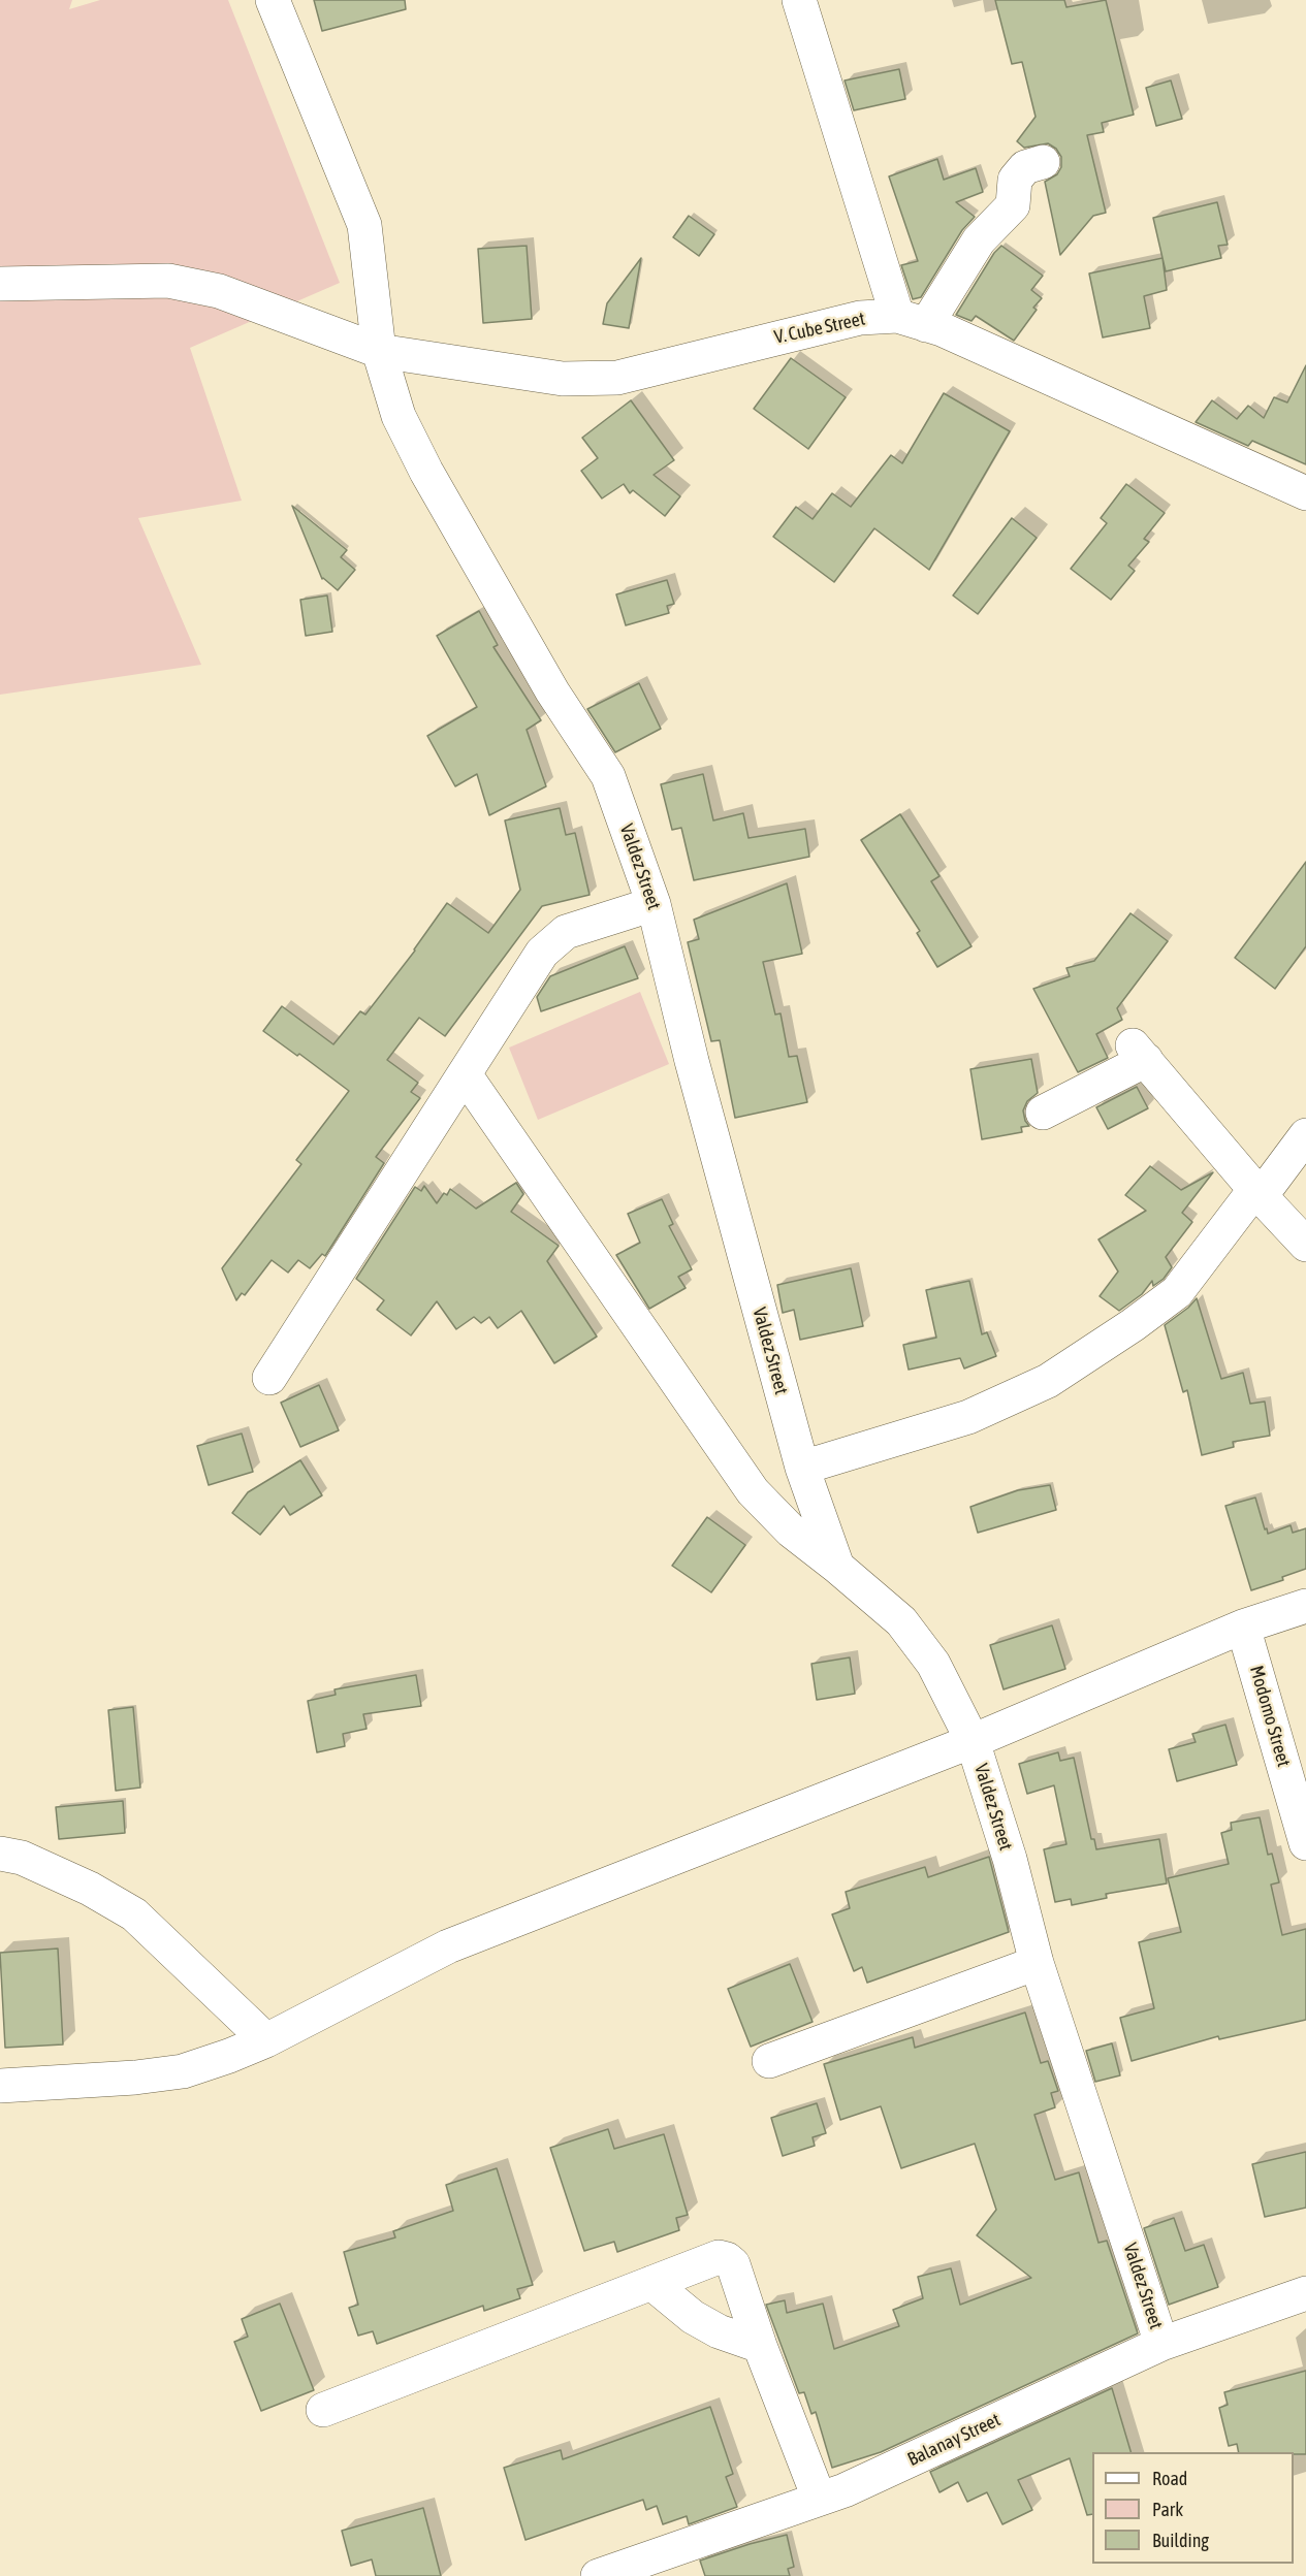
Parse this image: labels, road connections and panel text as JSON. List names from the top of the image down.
{
  "streets": {
    "street": [
      "V. Cube Street",
      "Valdez Street",
      "Modomo Street",
      "Balanay Street"
    ]
  },
  "crossings": [
    ["V. Cube Street", "Valdez Street"],
    ["Valdez Street", "Balanay Street"]
  ],
  "legend": ["Road", "Park", "Building"]
}
